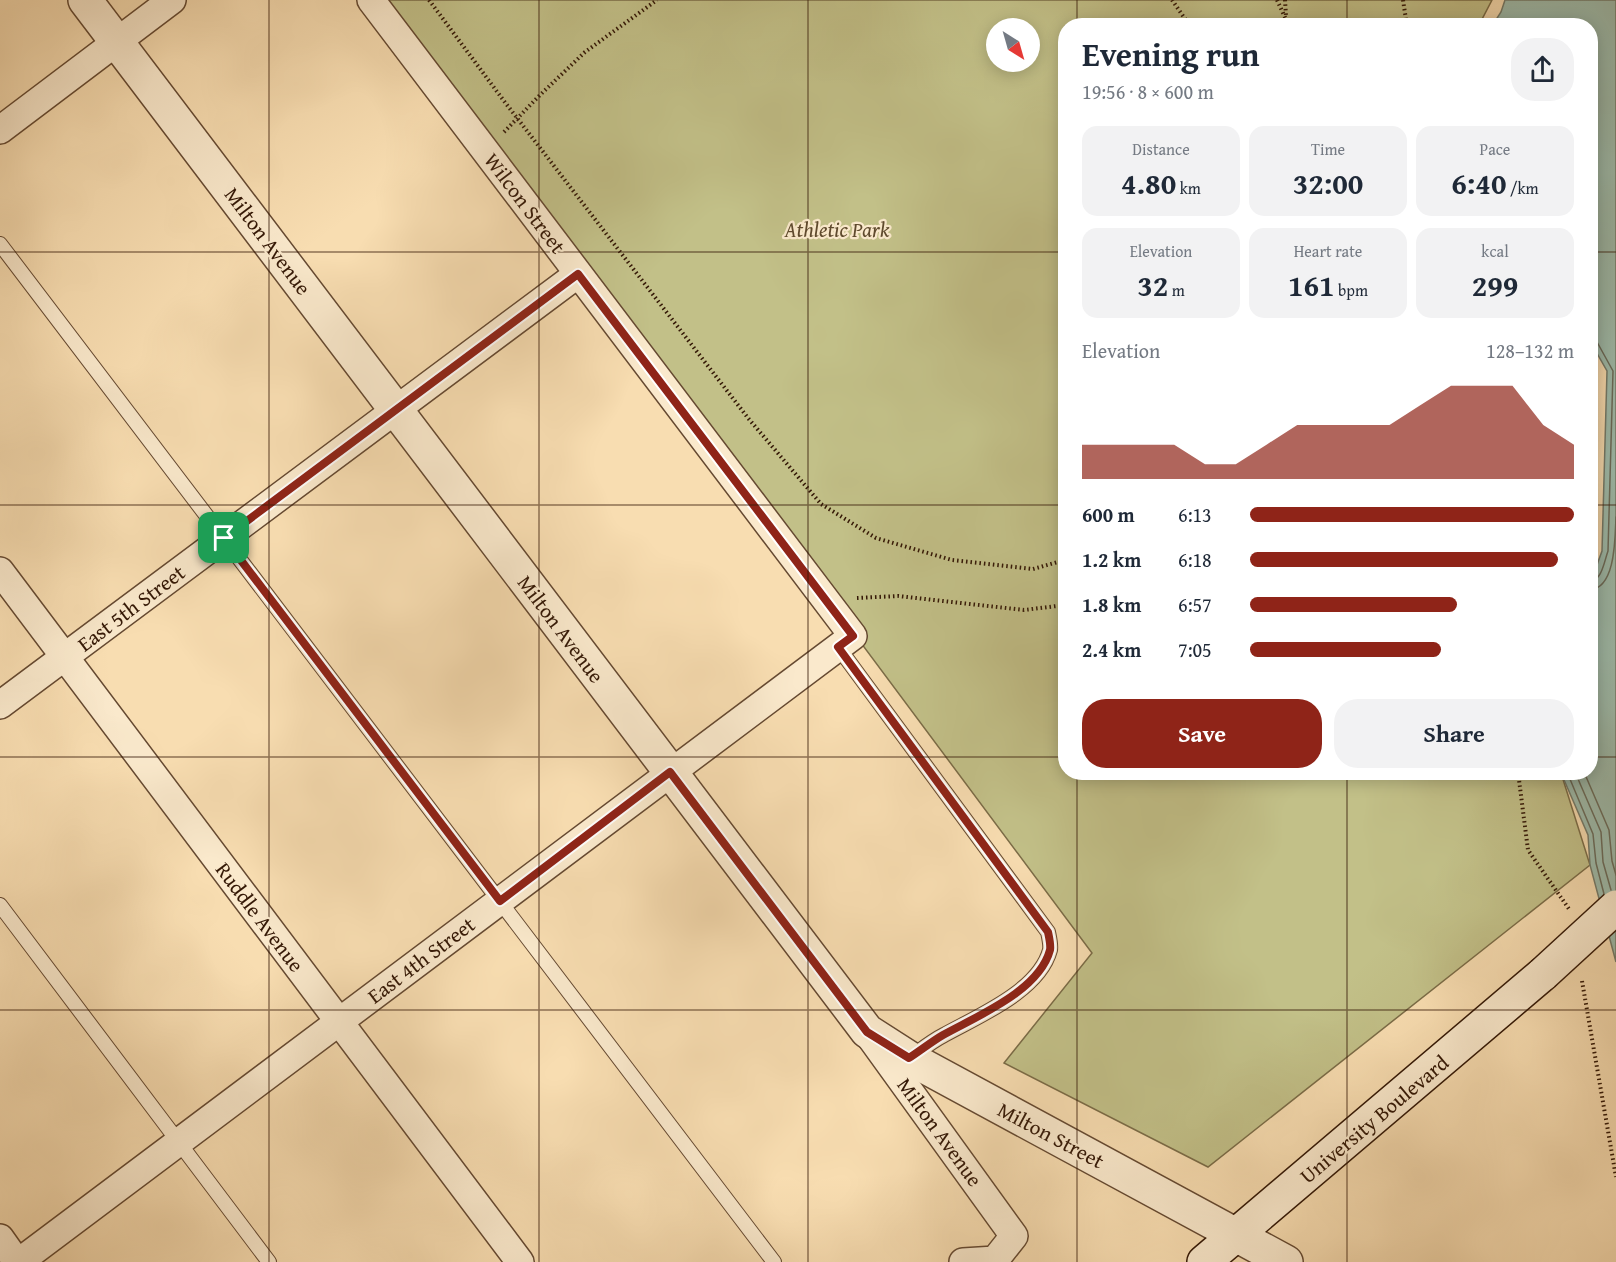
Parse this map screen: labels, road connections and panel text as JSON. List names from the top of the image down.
{
  "streets": {
    "street": [
      "Wilcon Street",
      "Milton Avenue",
      "East 5th Street",
      "Ruddle Avenue",
      "East 4th Street",
      "University Boulevard",
      "Milton Street"
    ]
  },
  "crossings": [
    ["Wilcon Street", "East 5th Street"],
    ["Wilcon Street", "East 4th Street"],
    ["Milton Avenue", "East 5th Street"],
    ["Milton Avenue", "East 4th Street"],
    ["Milton Avenue", "Milton Street"],
    ["East 5th Street", "Ruddle Avenue"],
    ["Ruddle Avenue", "East 4th Street"],
    ["University Boulevard", "Milton Street"]
  ],
  "parks": ["Athletic Park"],
  "north": "bottom right",
  "page": {
    "heading": ["Evening run", "19:56 · 8 × 600 m"],
    "stats": [
      ["Distance", "4.80 km"],
      ["Time", "32:00"],
      ["Pace", "6:40 /km"],
      ["Elevation", "32 m"],
      ["Heart rate", "161 bpm"],
      ["kcal", "299"]
    ],
    "chart": ["Elevation", "128–132 m"],
    "list": [
      {
        "name": "600 m",
        "note": "6:13"
      },
      {
        "name": "1.2 km",
        "note": "6:18"
      },
      {
        "name": "1.8 km",
        "note": "6:57"
      },
      {
        "name": "2.4 km",
        "note": "7:05"
      }
    ],
    "buttons": ["Save", "Share"]
  }
}
